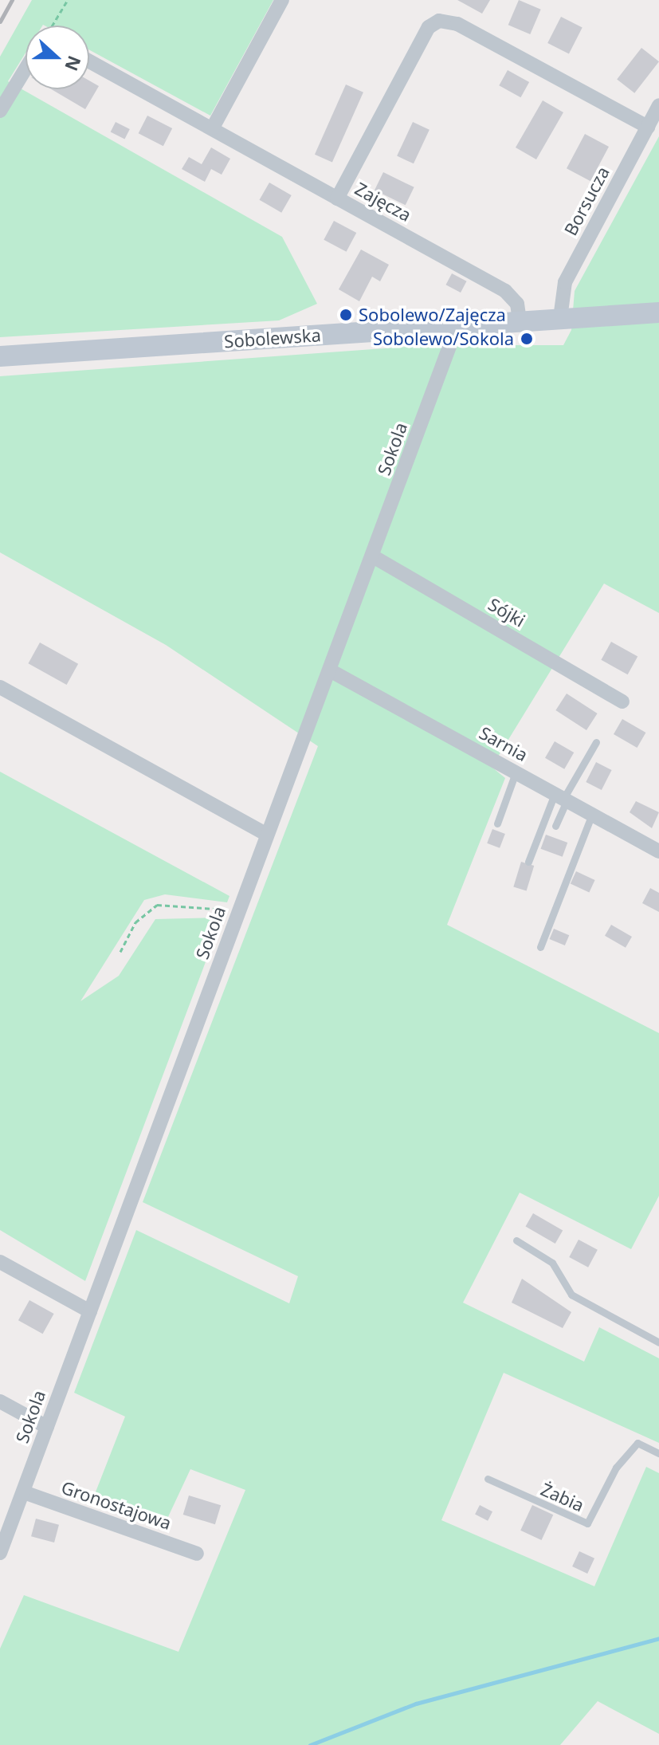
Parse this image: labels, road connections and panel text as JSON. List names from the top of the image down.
{
  "streets": {
    "street": [
      "Borsucza",
      "Zajęcza",
      "Sobolewska",
      "Sokola",
      "Sójki",
      "Sarnia",
      "Gronostajowa"
    ],
    "lane": ["Żabia"]
  },
  "crossings": [
    ["Borsucza", "Sobolewska"],
    ["Zajęcza", "Sobolewska"],
    ["Sobolewska", "Sokola"],
    ["Sokola", "Sójki"],
    ["Sokola", "Sarnia"],
    ["Sokola", "Gronostajowa"]
  ],
  "places": ["Sobolewo/Zajęcza", "Sobolewo/Sokola"],
  "north": "right"
}
